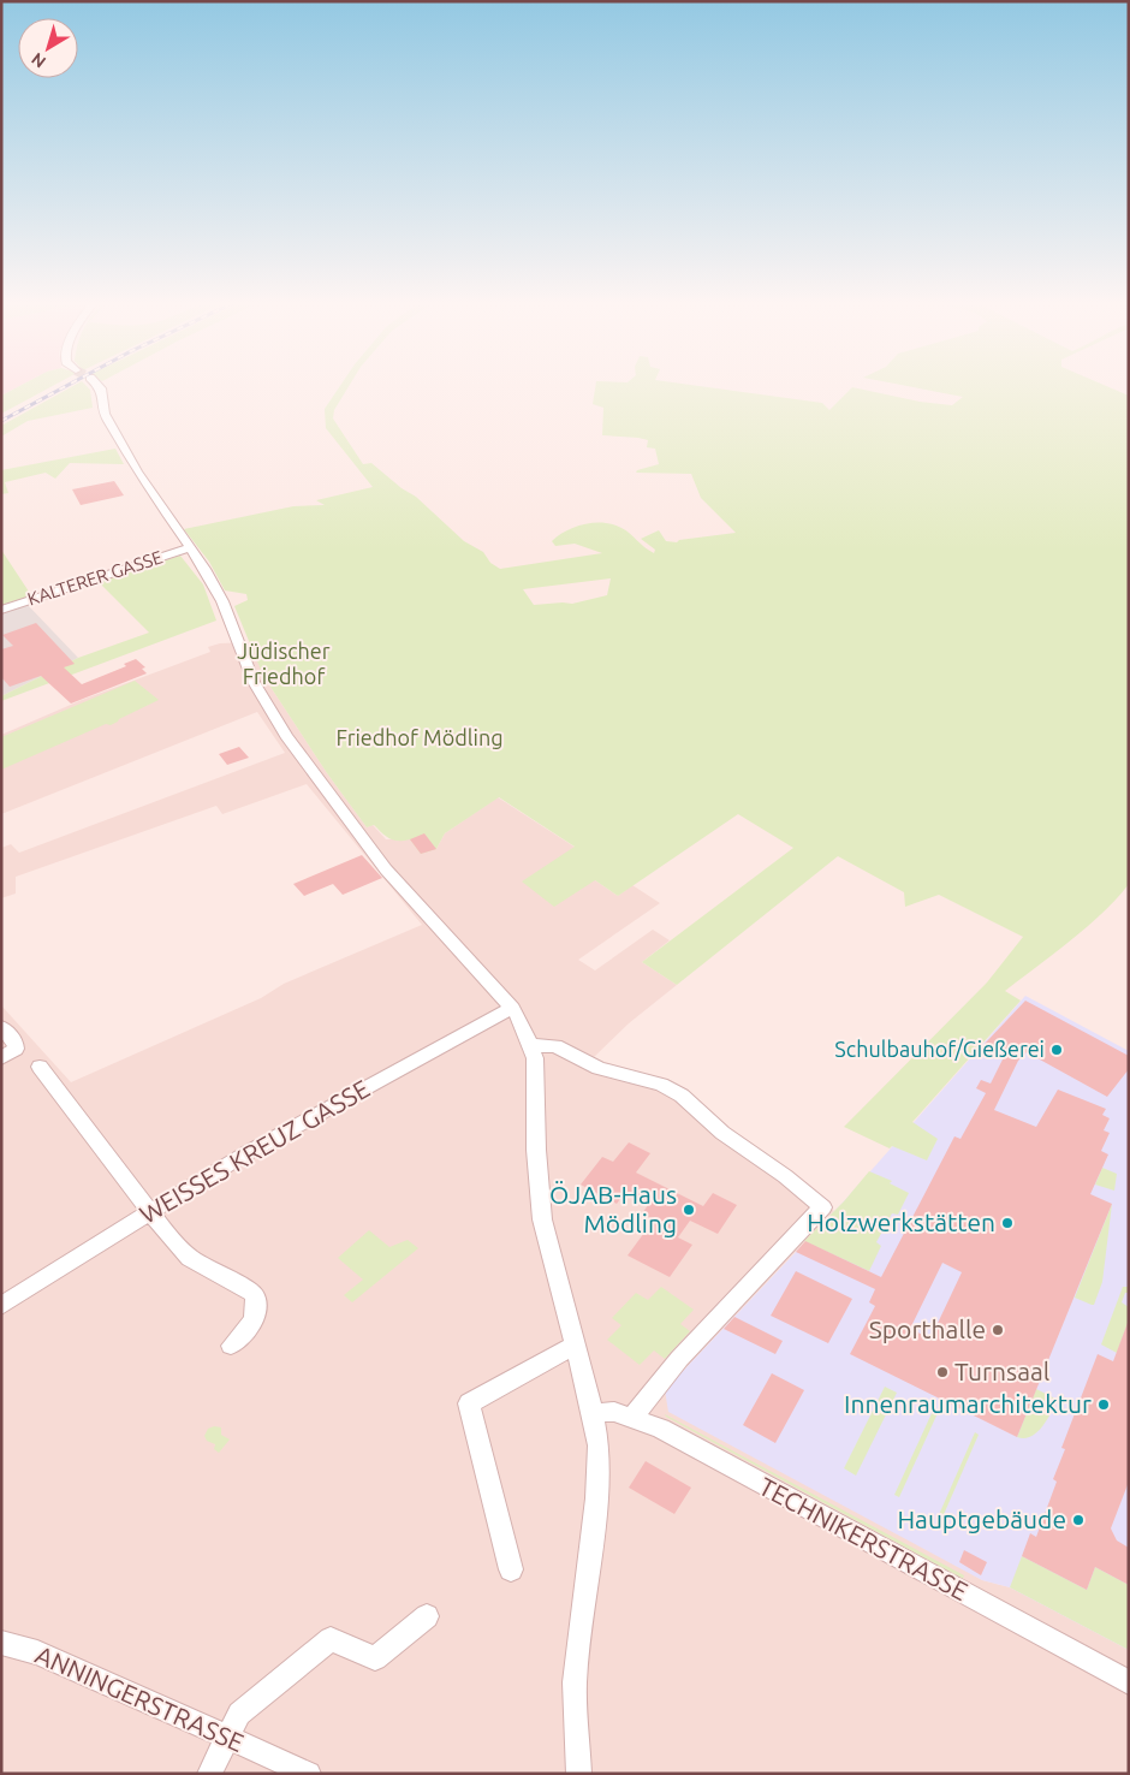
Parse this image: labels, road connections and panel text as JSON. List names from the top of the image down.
{
  "streets": {
    "street": [
      "KALTERER GASSE",
      "WEISSES KREUZ GASSE",
      "TECHNIKERSTRASSE",
      "ANNINGERSTRASSE"
    ]
  },
  "parks": ["Jüdischer Friedhof", "Friedhof Mödling"],
  "places": [
    "Schulbauhof/Gießerei",
    "ÖJAB-Haus Mödling",
    "Holzwerkstätten",
    "Sporthalle",
    "Turnsaal",
    "Innenraumarchitektur",
    "Hauptgebäude"
  ],
  "north": "bottom left"
}
